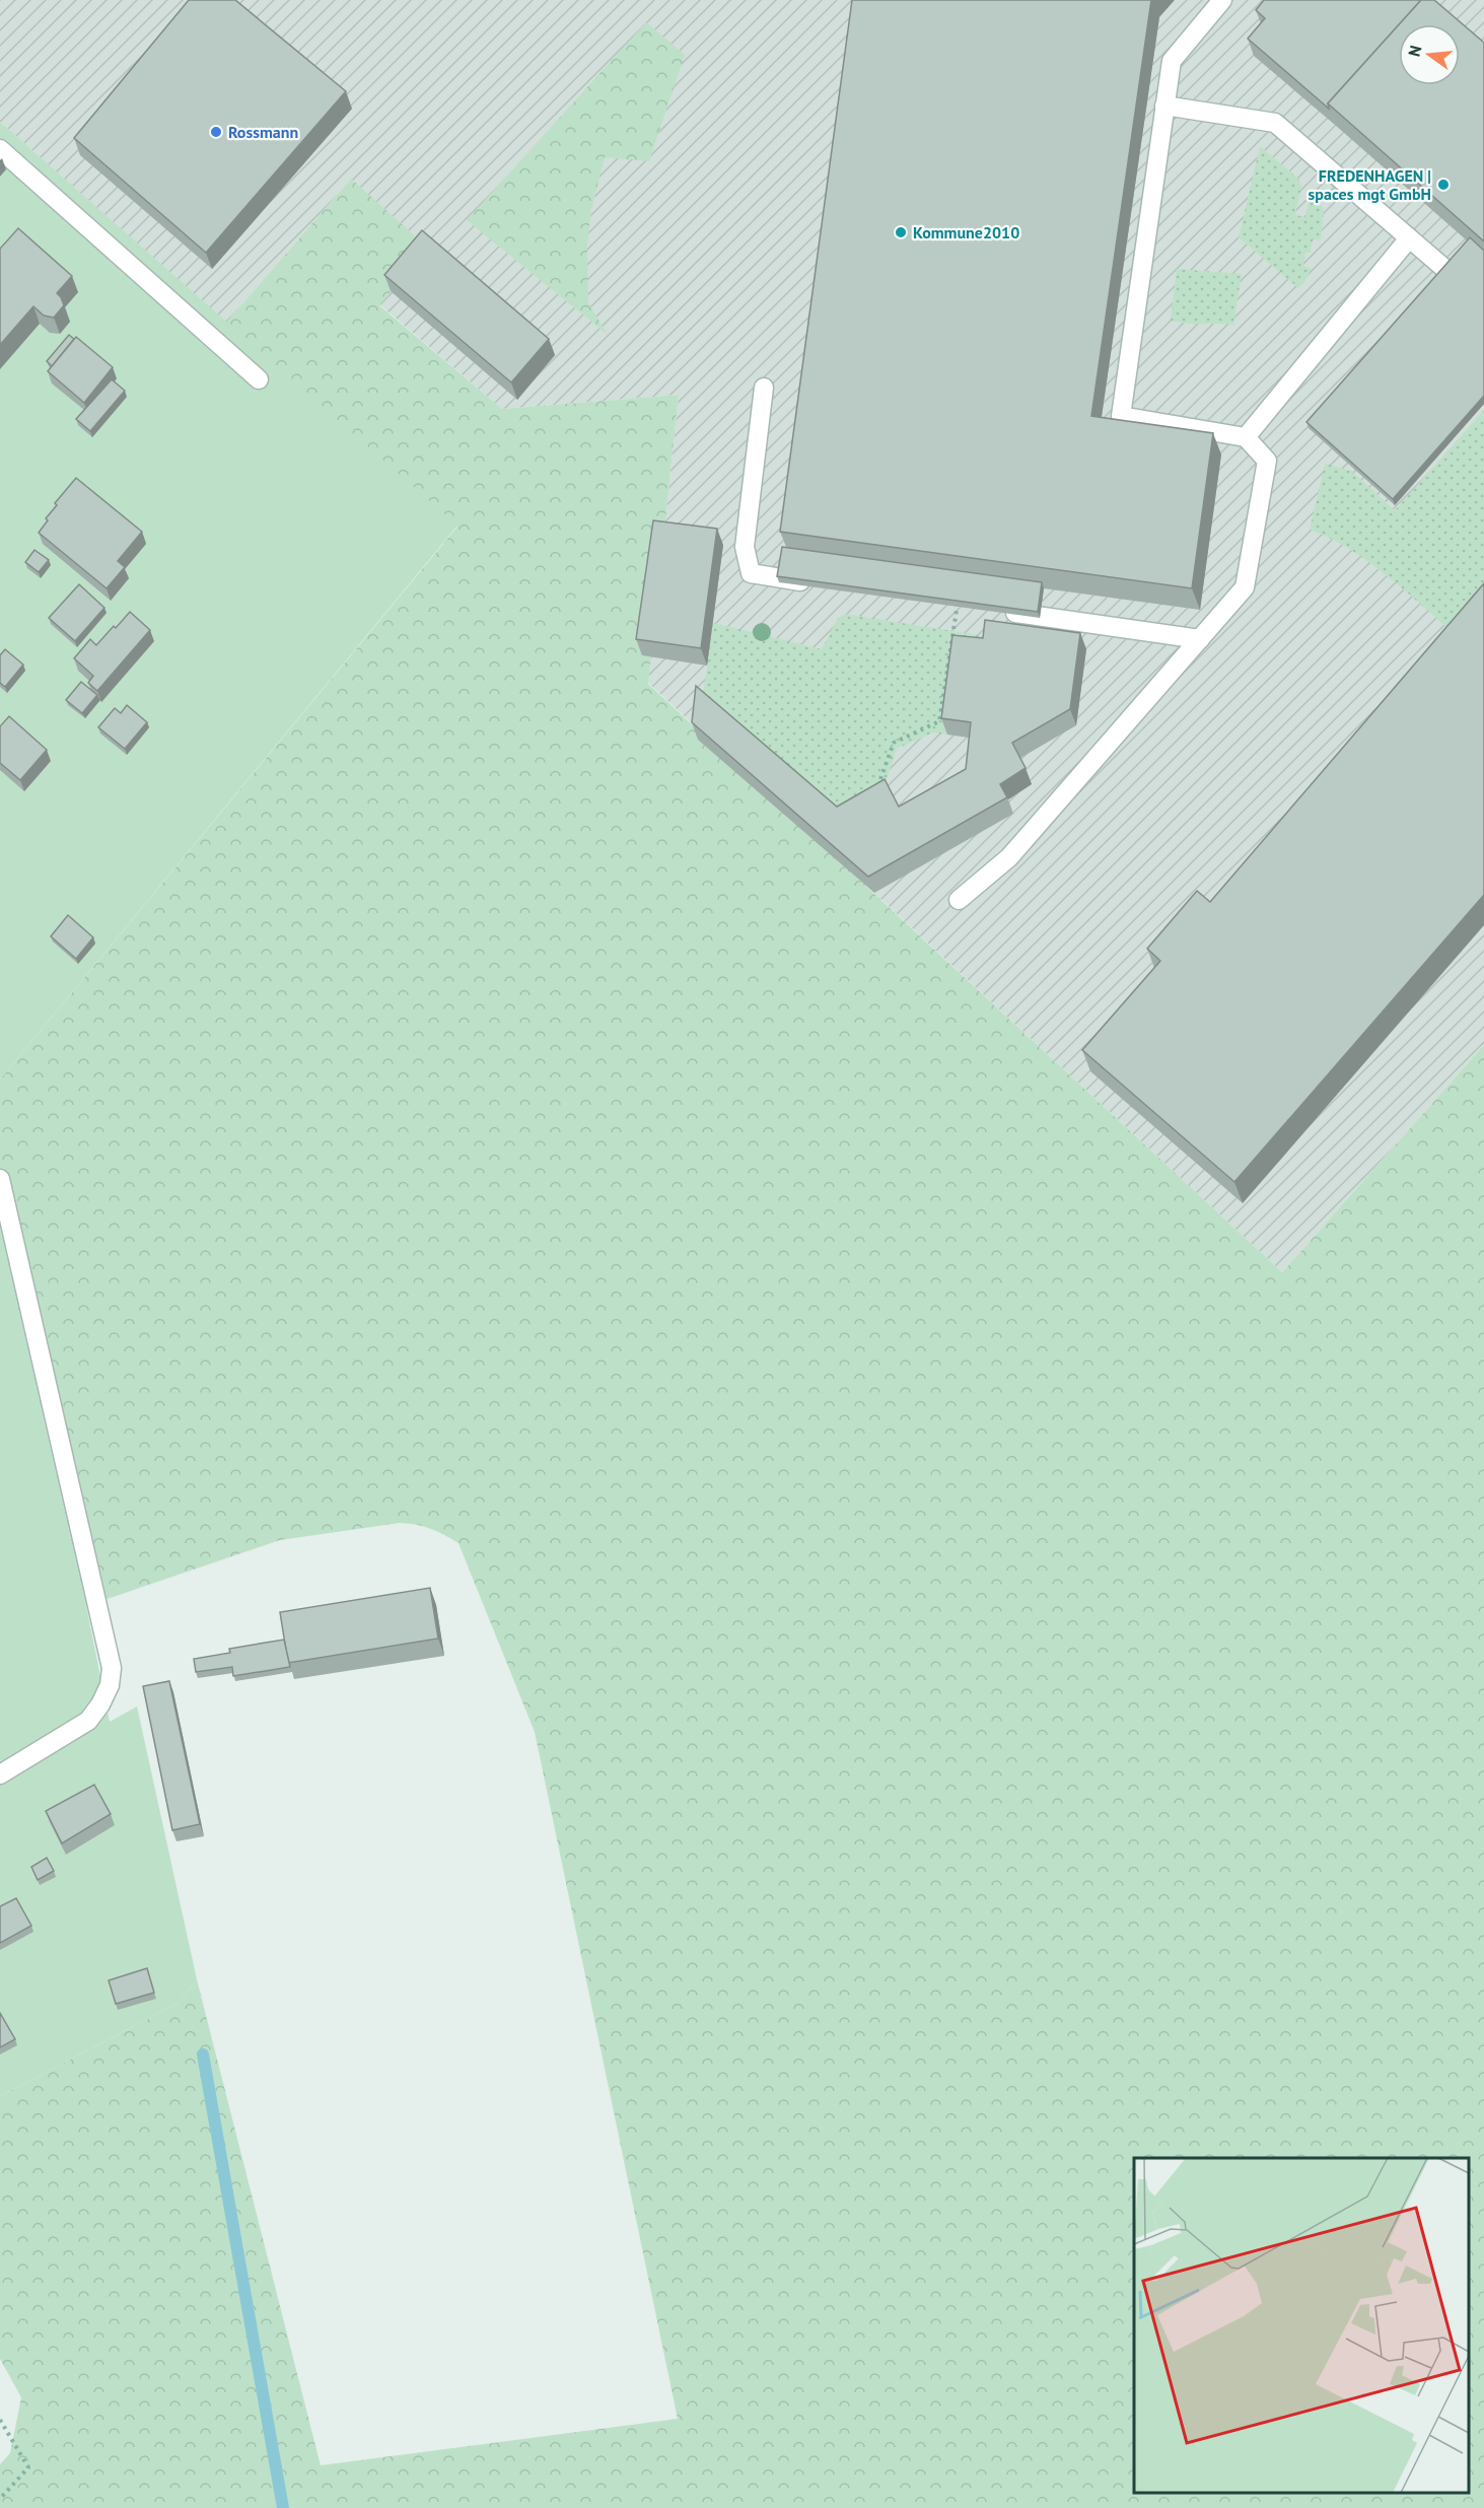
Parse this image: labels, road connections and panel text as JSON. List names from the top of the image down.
{
  "places": ["Rossmann", "FREDENHAGEN | spaces mgt GmbH", "Kommune2010"],
  "north": "left"
}
